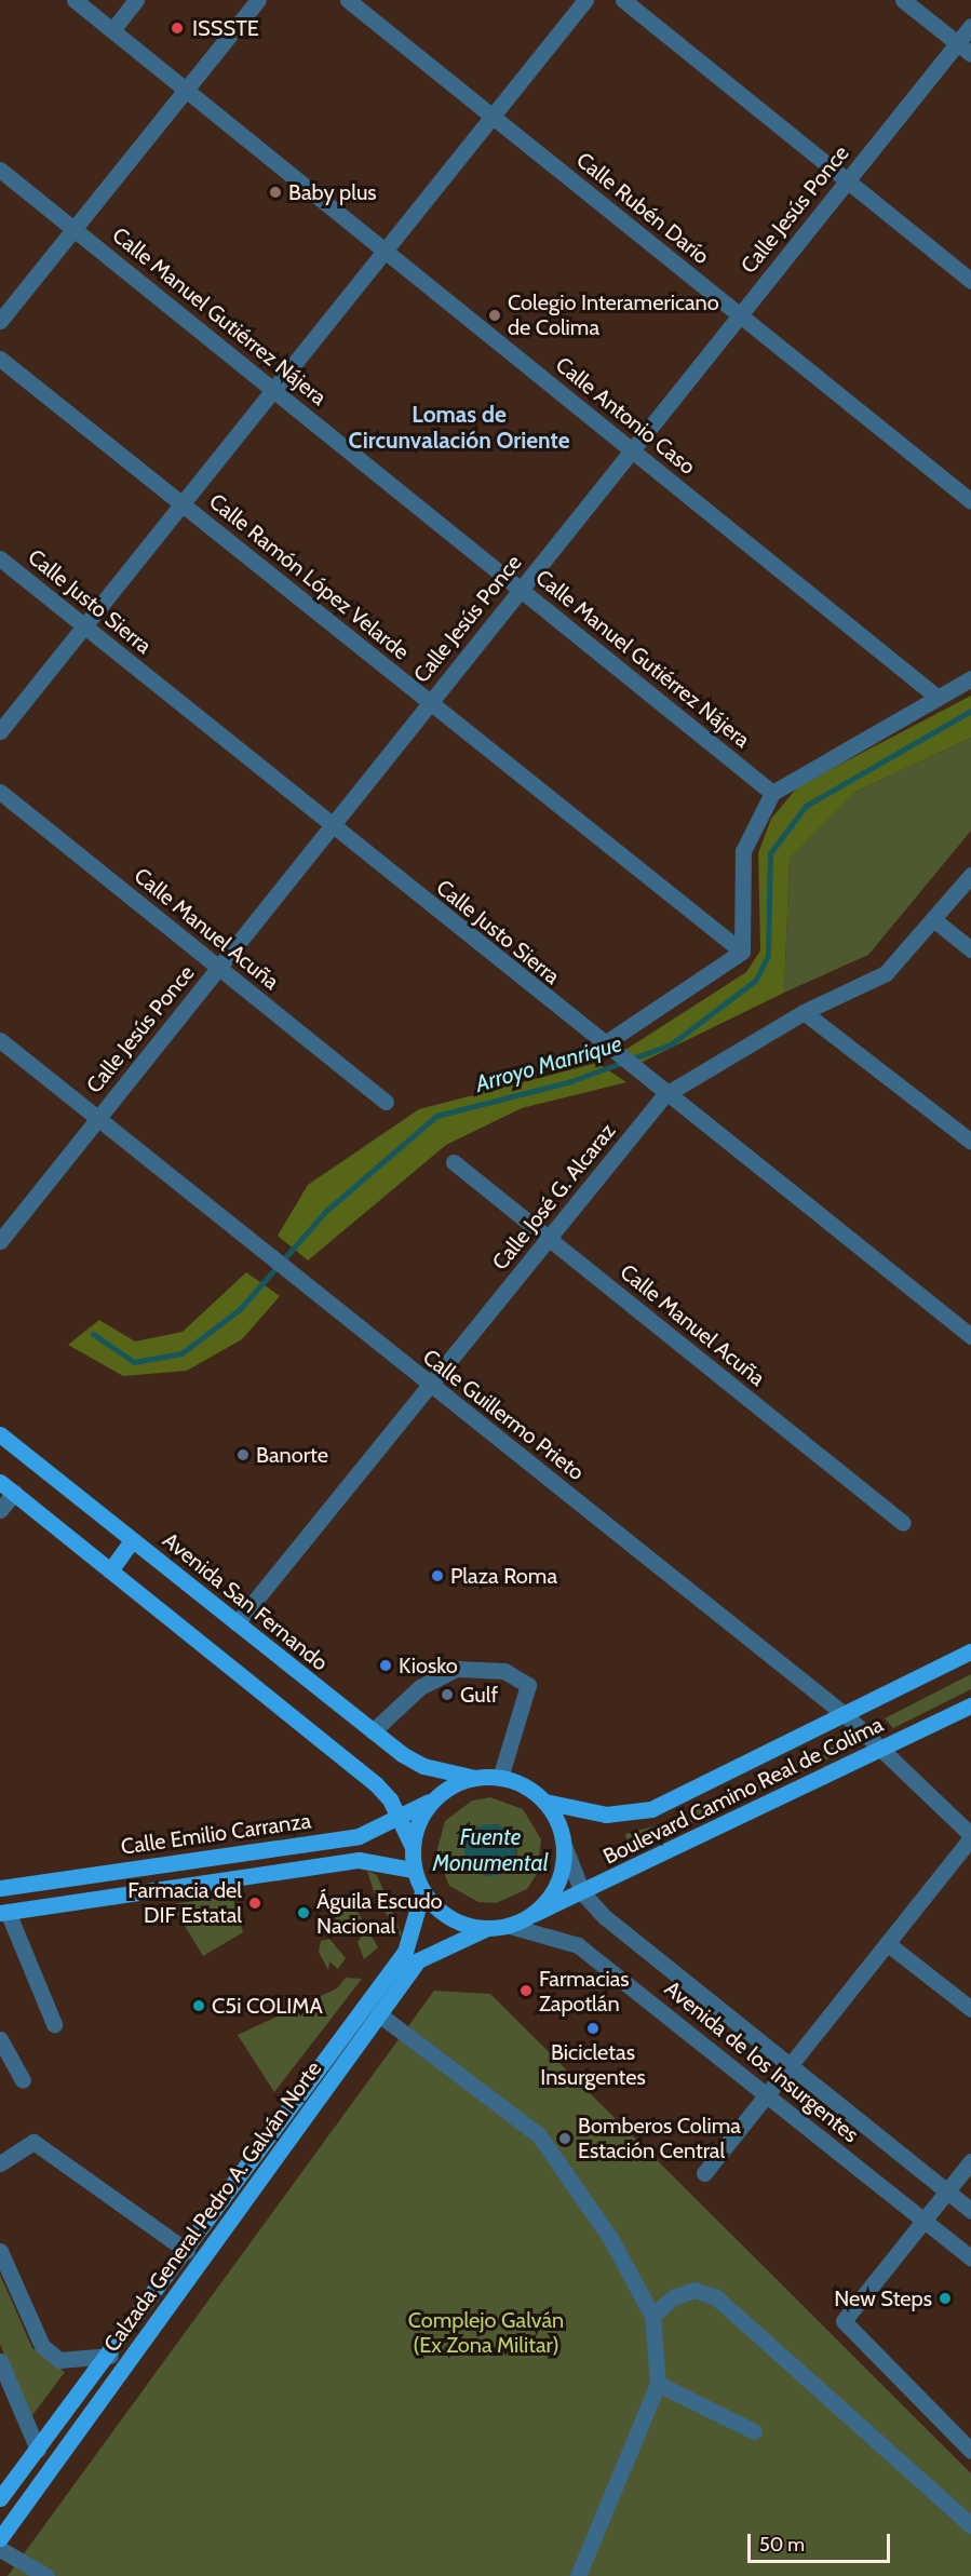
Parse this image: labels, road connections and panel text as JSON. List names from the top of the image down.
{
  "streets": {
    "main road": [
      "Avenida San Fernando",
      "Boulevard Camino Real de Colima",
      "Calle Emilio Carranza",
      "Calzada General Pedro A. Galván Norte"
    ],
    "street": [
      "Calle Rubén Darío",
      "Calle Jesús Ponce",
      "Calle Manuel Gutiérrez Nájera",
      "Calle Antonio Caso",
      "Calle Ramón López Velarde",
      "Calle Justo Sierra",
      "Calle Manuel Acuña",
      "Calle José G. Alcaraz",
      "Calle Guillermo Prieto",
      "Avenida de los Insurgentes"
    ]
  },
  "crossings": [
    ["Calle Rubén Darío", "Calle Jesús Ponce"],
    ["Calle Jesús Ponce", "Calle Manuel Gutiérrez Nájera"],
    ["Calle Jesús Ponce", "Calle Antonio Caso"],
    ["Calle Jesús Ponce", "Calle Ramón López Velarde"],
    ["Calle Jesús Ponce", "Calle Justo Sierra"],
    ["Calle Jesús Ponce", "Calle Manuel Acuña"],
    ["Calle Jesús Ponce", "Calle Guillermo Prieto"],
    ["Calle Justo Sierra", "Calle José G. Alcaraz"],
    ["Calle Manuel Acuña", "Calle José G. Alcaraz"],
    ["Calle José G. Alcaraz", "Calle Guillermo Prieto"],
    ["Calle José G. Alcaraz", "Avenida San Fernando"],
    ["Calle Guillermo Prieto", "Boulevard Camino Real de Colima"],
    ["Avenida San Fernando", "Boulevard Camino Real de Colima"],
    ["Avenida San Fernando", "Calle Emilio Carranza"],
    ["Avenida San Fernando", "Avenida de los Insurgentes"],
    ["Avenida San Fernando", "Calzada General Pedro A. Galván Norte"],
    ["Boulevard Camino Real de Colima", "Calle Emilio Carranza"],
    ["Boulevard Camino Real de Colima", "Avenida de los Insurgentes"],
    ["Boulevard Camino Real de Colima", "Calzada General Pedro A. Galván Norte"],
    ["Calle Emilio Carranza", "Avenida de los Insurgentes"],
    ["Calle Emilio Carranza", "Calzada General Pedro A. Galván Norte"],
    ["Avenida de los Insurgentes", "Calzada General Pedro A. Galván Norte"]
  ],
  "districts": ["Lomas de Circunvalación Oriente"],
  "water": ["Arroyo Manrique", "Fuente Monumental"],
  "parks": ["Complejo Galván (Ex Zona Militar)"],
  "places": [
    "ISSSTE",
    "Baby plus",
    "Colegio Interamericano de Colima",
    "Banorte",
    "Plaza Roma",
    "Kiosko",
    "Gulf",
    "Farmacia del DIF Estatal",
    "Águila Escudo Nacional",
    "Farmacias Zapotlán",
    "C5i COLIMA",
    "Bicicletas Insurgentes",
    "Bomberos Colima Estación Central",
    "New Steps"
  ],
  "scale_bar": "50 m"
}
